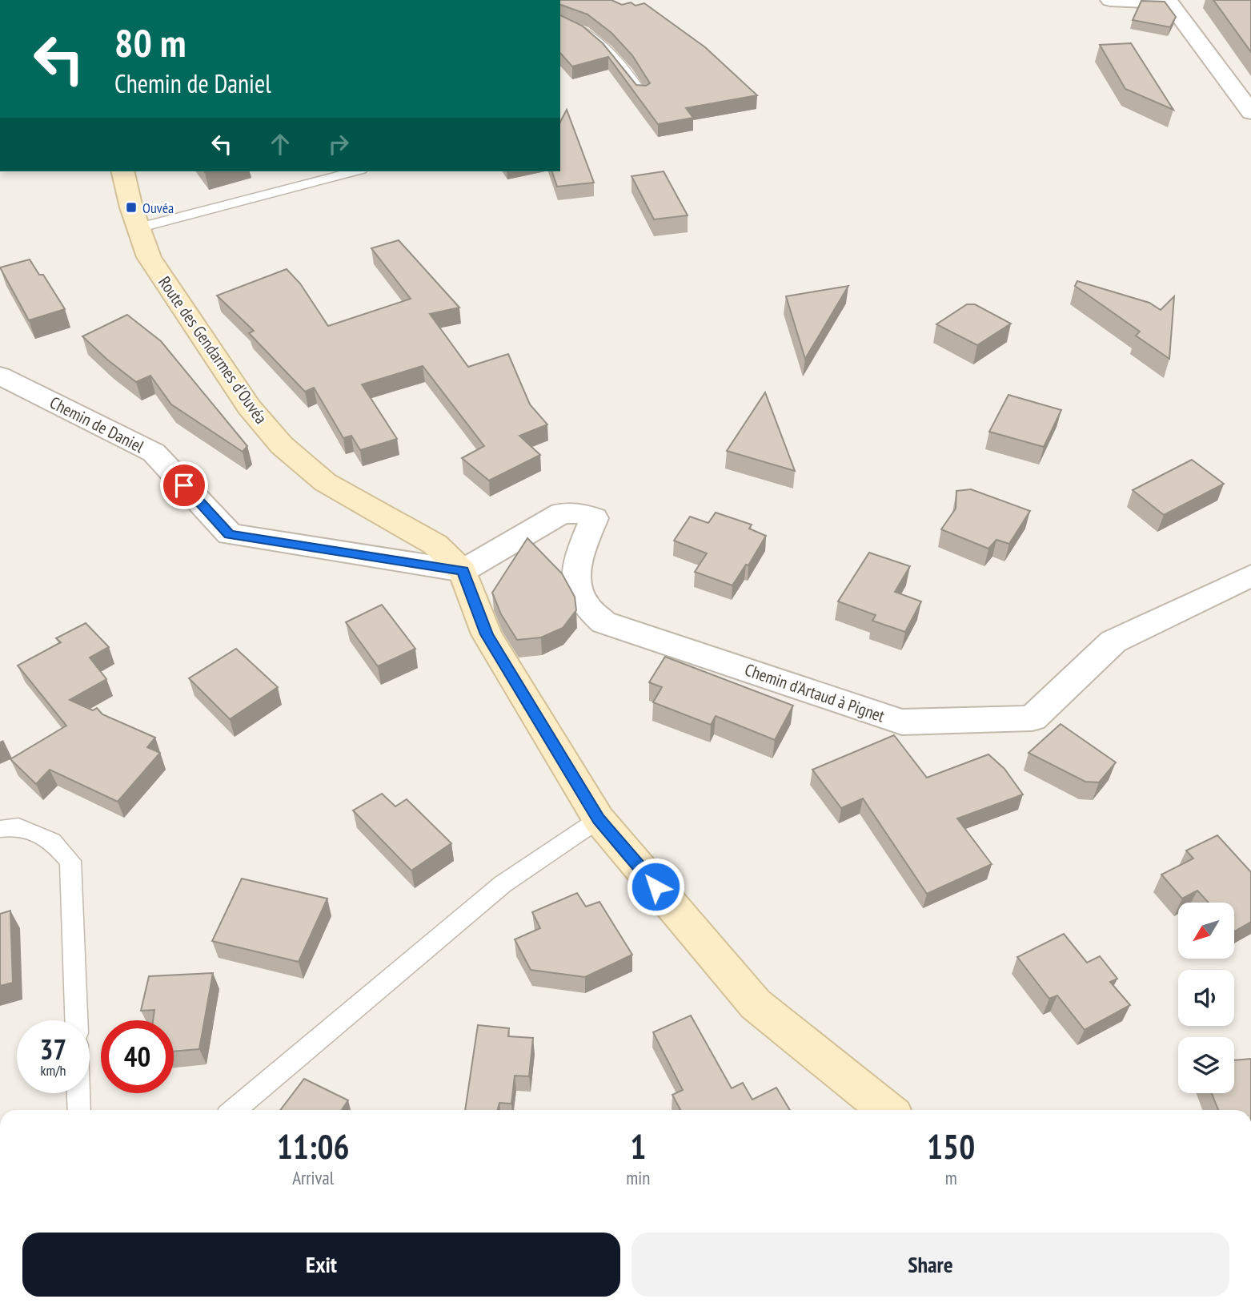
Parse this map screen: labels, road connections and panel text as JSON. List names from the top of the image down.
{
  "streets": {
    "street": ["Route des Gendarmes d'Ouvéa", "Chemin de Daniel", "Chemin d'Artaud à Pignet"]
  },
  "crossings": [
    ["Route des Gendarmes d'Ouvéa", "Chemin de Daniel"],
    ["Route des Gendarmes d'Ouvéa", "Chemin d'Artaud à Pignet"],
    ["Chemin de Daniel", "Chemin d'Artaud à Pignet"]
  ],
  "places": {
    "transit": ["Ouvéa"]
  },
  "north": "bottom left",
  "page": {
    "turn": ["80 m", "Chemin de Daniel"],
    "speed": "37 km/h",
    "limit": "40",
    "eta": [
      "11:06",
      "Arrival",
      "1",
      "min",
      "150",
      "m"
    ],
    "buttons": ["Exit", "Share"]
  }
}
